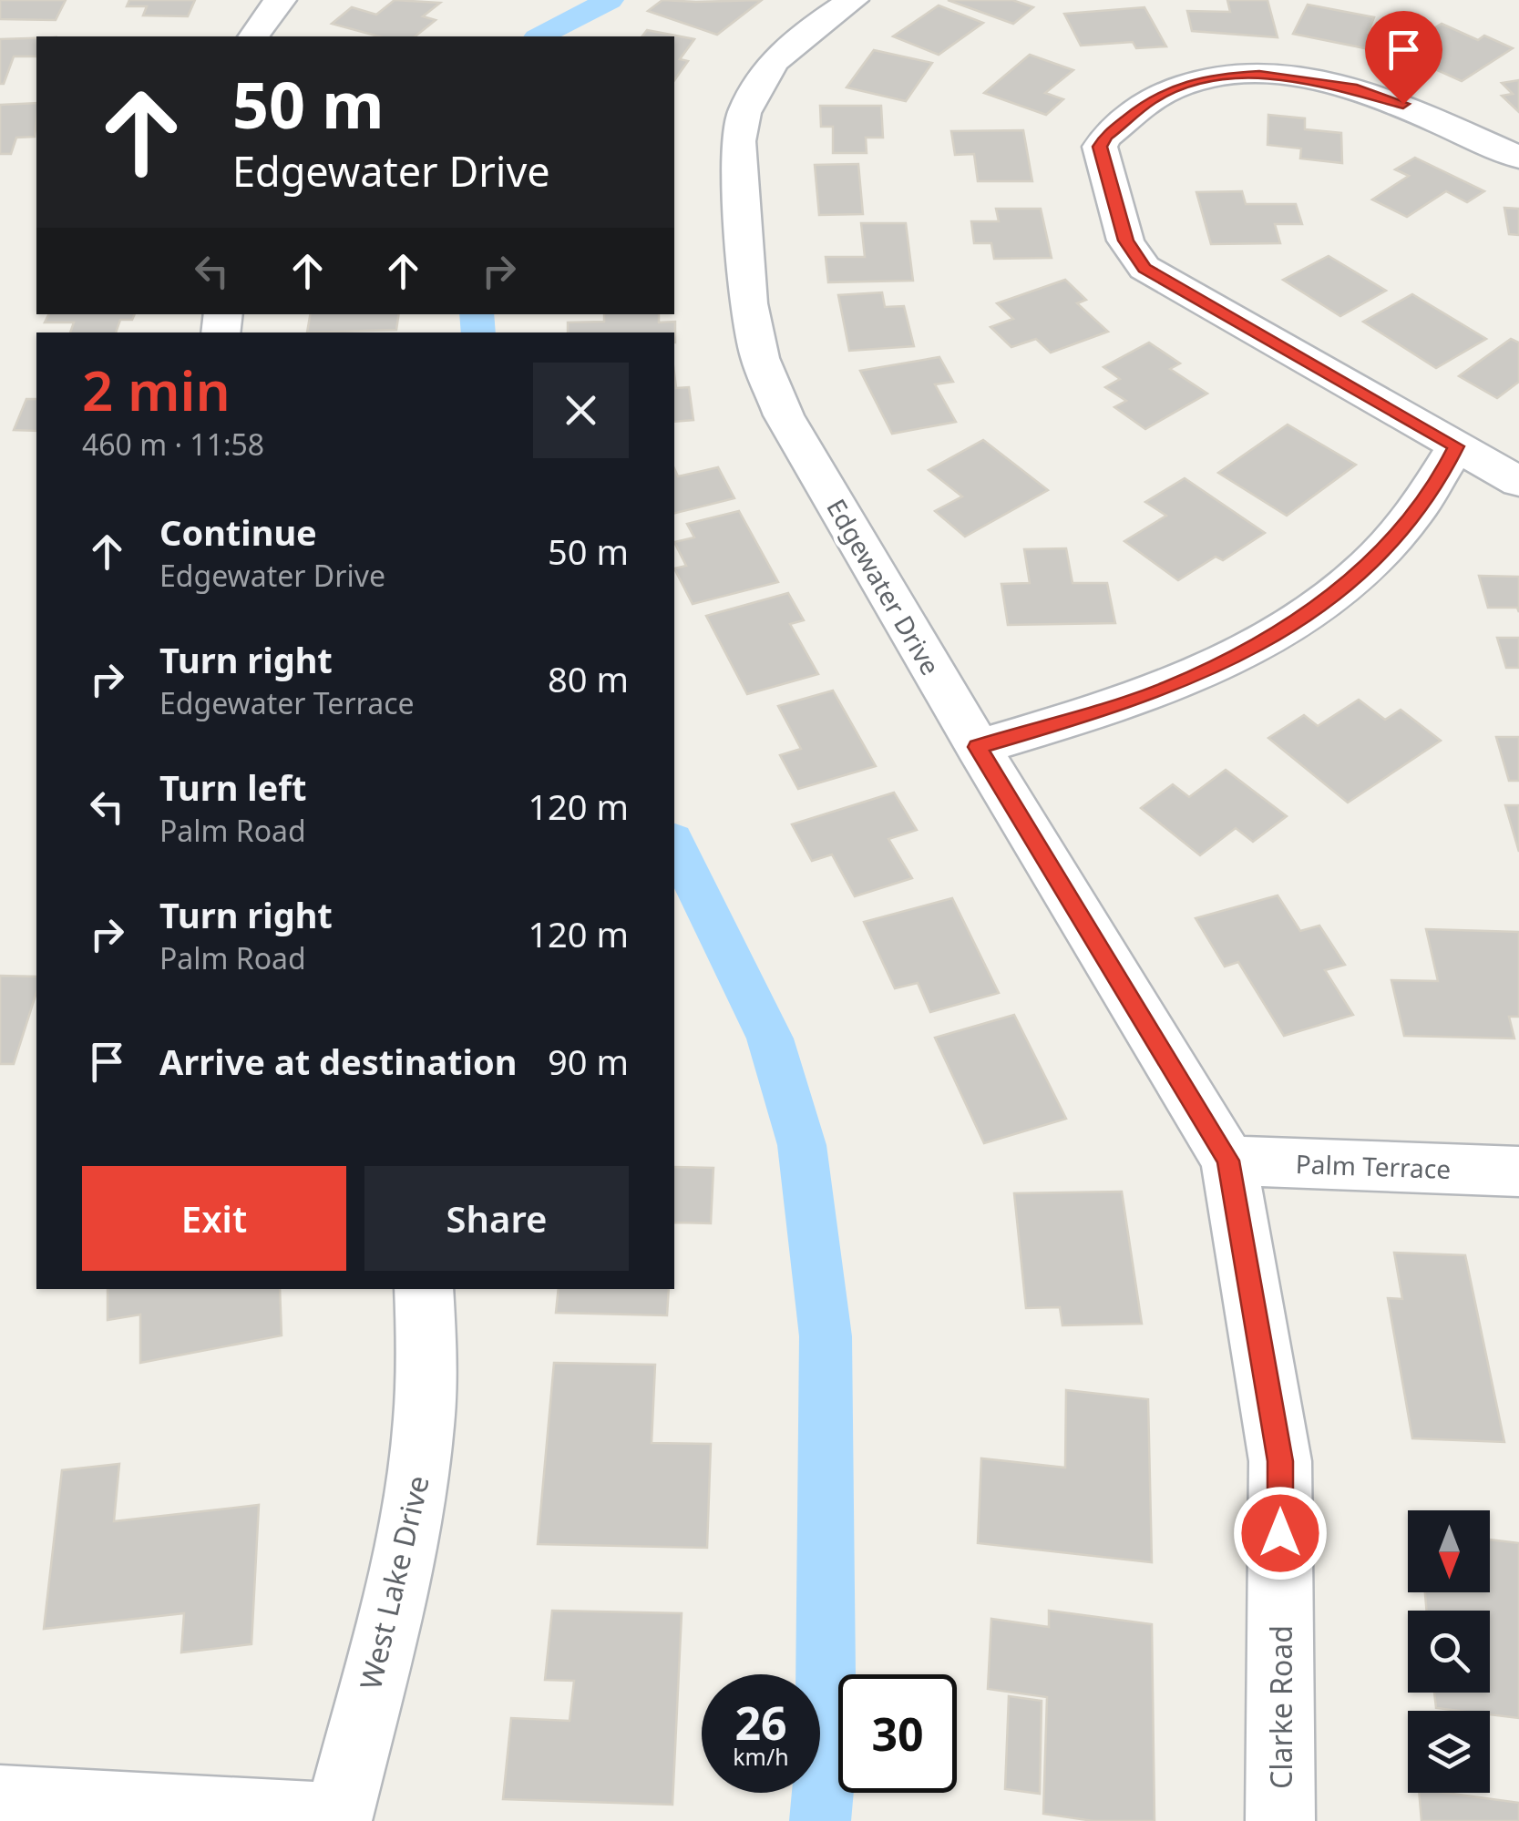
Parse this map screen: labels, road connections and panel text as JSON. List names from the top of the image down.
{
  "streets": {
    "street": [
      "Edgewater Drive",
      "Palm Terrace",
      "West Lake Drive",
      "Clarke Road"
    ]
  },
  "crossings": [
    ["Edgewater Drive", "Palm Terrace"],
    ["Edgewater Drive", "Clarke Road"],
    ["Palm Terrace", "Clarke Road"]
  ],
  "north": "bottom",
  "page": {
    "turn": ["50 m", "Edgewater Drive"],
    "heading": ["2 min", "460 m · 11:58"],
    "list": [
      {
        "name": "Continue",
        "note": "Edgewater Drive",
        "value": "50 m"
      },
      {
        "name": "Turn right",
        "note": "Edgewater Terrace",
        "value": "80 m"
      },
      {
        "name": "Turn left",
        "note": "Palm Road",
        "value": "120 m"
      },
      {
        "name": "Turn right",
        "note": "Palm Road",
        "value": "120 m"
      },
      {
        "name": "Arrive at destination",
        "value": "90 m"
      }
    ],
    "buttons": ["Exit", "Share"],
    "speed": "26 km/h",
    "limit": "30"
  }
}
